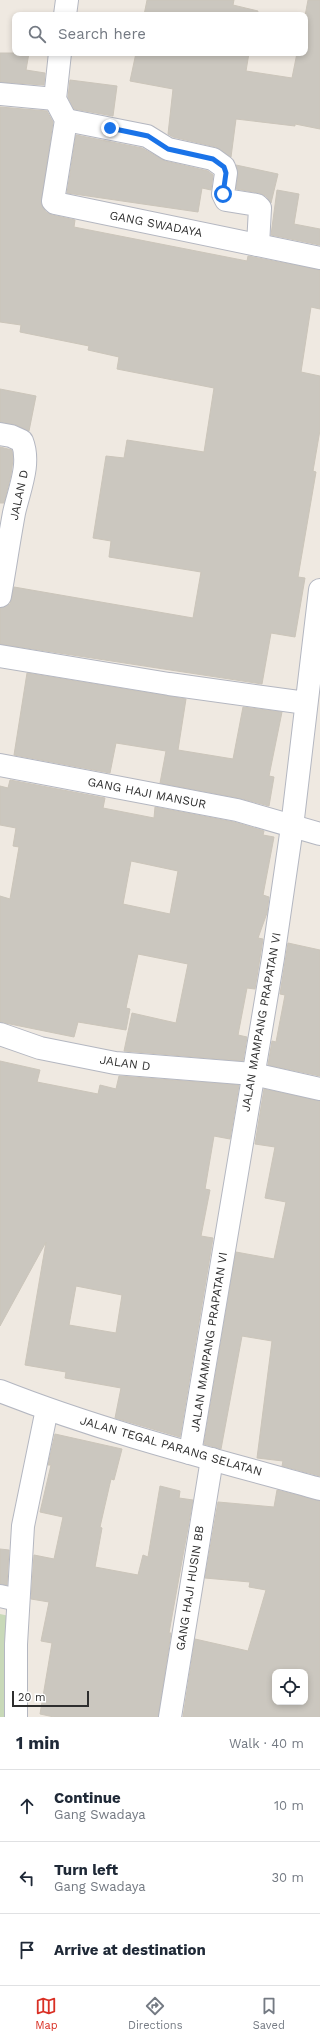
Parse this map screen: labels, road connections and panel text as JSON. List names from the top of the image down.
{
  "streets": {
    "street": [
      "GANG SWADAYA",
      "JALAN D",
      "GANG HAJI MANSUR",
      "JALAN MAMPANG PRAPATAN VI",
      "JALAN TEGAL PARANG SELATAN",
      "GANG HAJI HUSIN BB"
    ]
  },
  "crossings": [
    ["JALAN D", "JALAN MAMPANG PRAPATAN VI"],
    ["GANG HAJI MANSUR", "JALAN MAMPANG PRAPATAN VI"],
    ["JALAN MAMPANG PRAPATAN VI", "JALAN TEGAL PARANG SELATAN"],
    ["JALAN TEGAL PARANG SELATAN", "GANG HAJI HUSIN BB"]
  ],
  "scale_bar": "20 m",
  "page": {
    "search": "Search here",
    "scale": "20 m",
    "heading": ["1 min", "Walk · 40 m"],
    "list": [
      ["Continue", "Gang Swadaya", "10 m"],
      ["Turn left", "Gang Swadaya", "30 m"],
      "Arrive at destination"
    ],
    "nav": ["Map", "Directions", "Saved"]
  }
}
